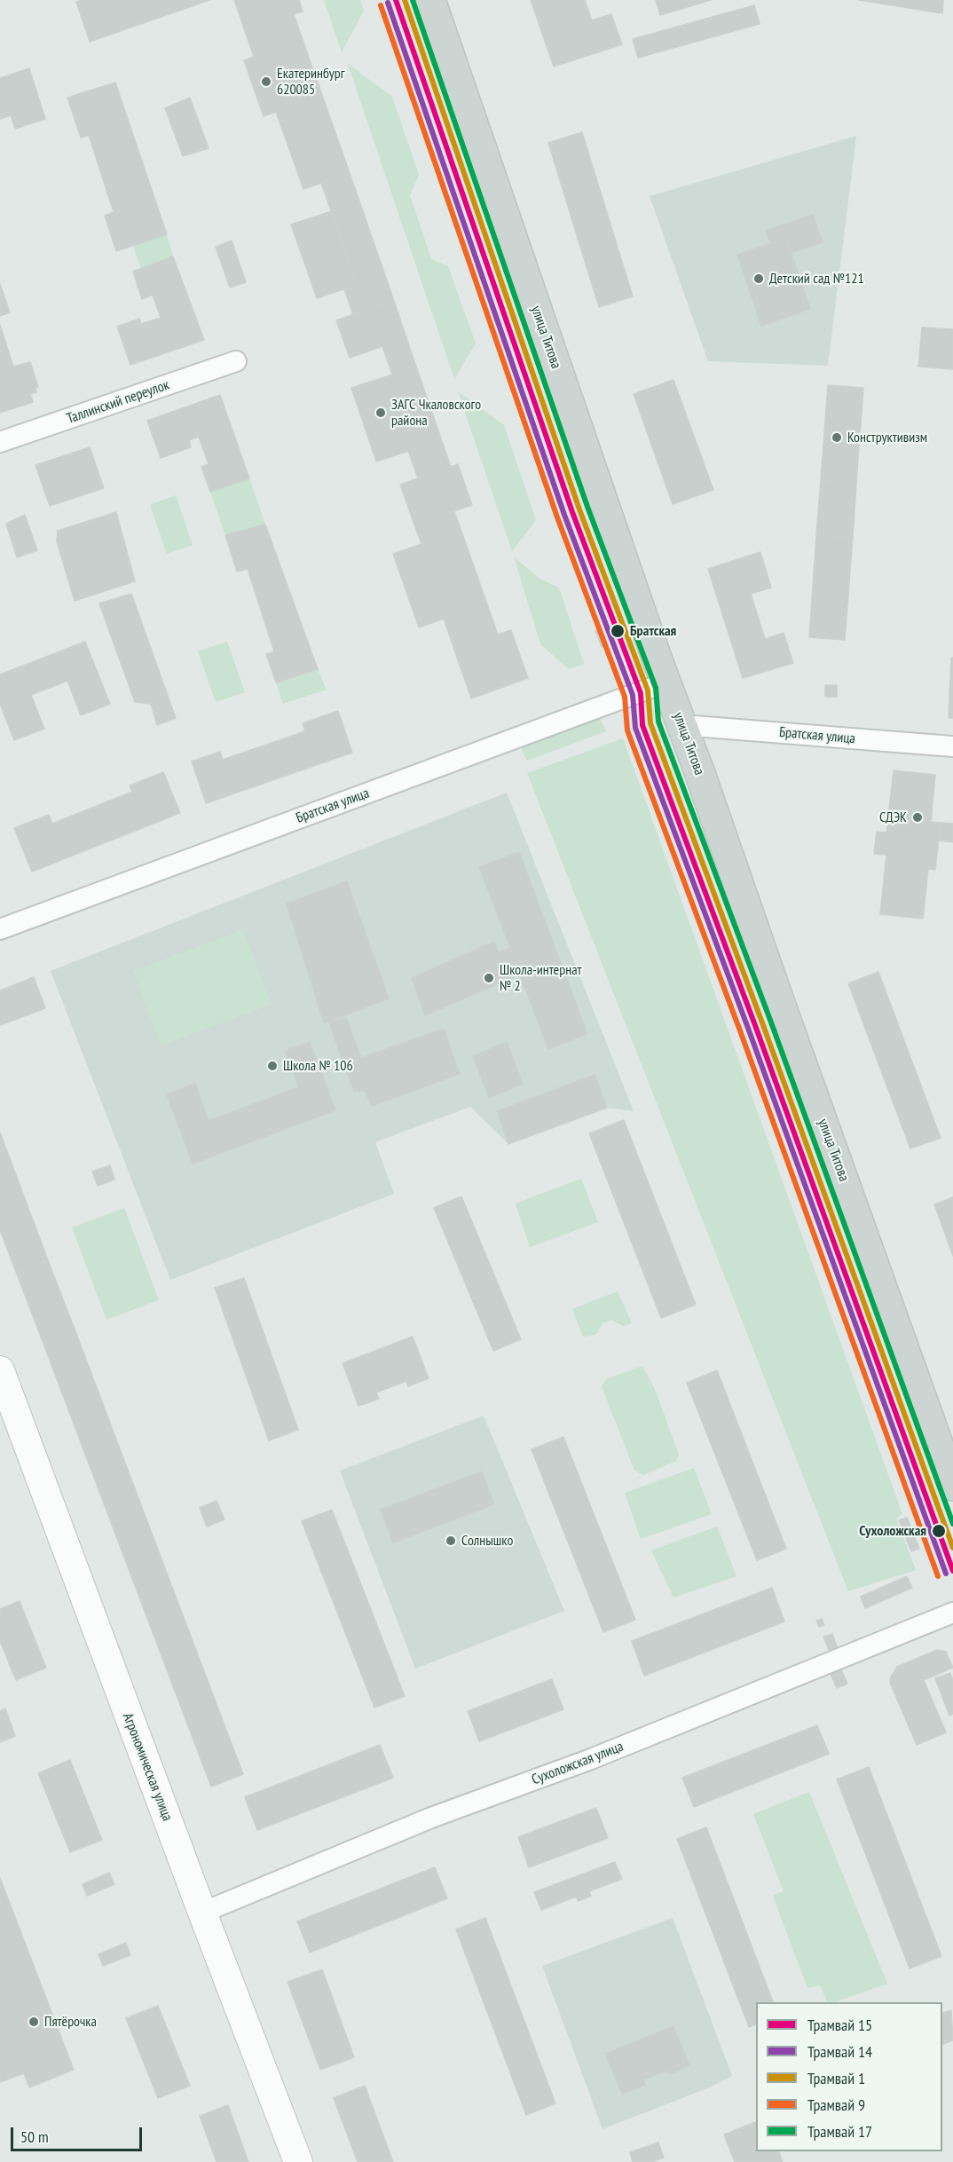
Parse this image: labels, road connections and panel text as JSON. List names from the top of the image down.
{
  "streets": {
    "main road": ["улица Титова"],
    "street": [
      "Таллинский переулок",
      "Братская улица",
      "Сухоложская улица",
      "Агрономическая улица"
    ]
  },
  "crossings": [
    ["улица Титова", "Братская улица"],
    ["Сухоложская улица", "Агрономическая улица"]
  ],
  "places": [
    "Екатеринбург 620085",
    "Детский сад №121",
    "ЗАГС Чкаловского района",
    "Конструктивизм",
    "Братская",
    "СДЭК",
    "Школа-интернат № 2",
    "Школа № 106",
    "Сухоложская",
    "Солнышко",
    "Пятёрочка"
  ],
  "lines": [
    "tram line 15",
    "tram line 1",
    "tram line 17",
    "tram line 14",
    "tram line 9"
  ],
  "legend": [
    "Трамвай 15",
    "Трамвай 14",
    "Трамвай 1",
    "Трамвай 9",
    "Трамвай 17"
  ],
  "scale_bar": "50 m"
}
